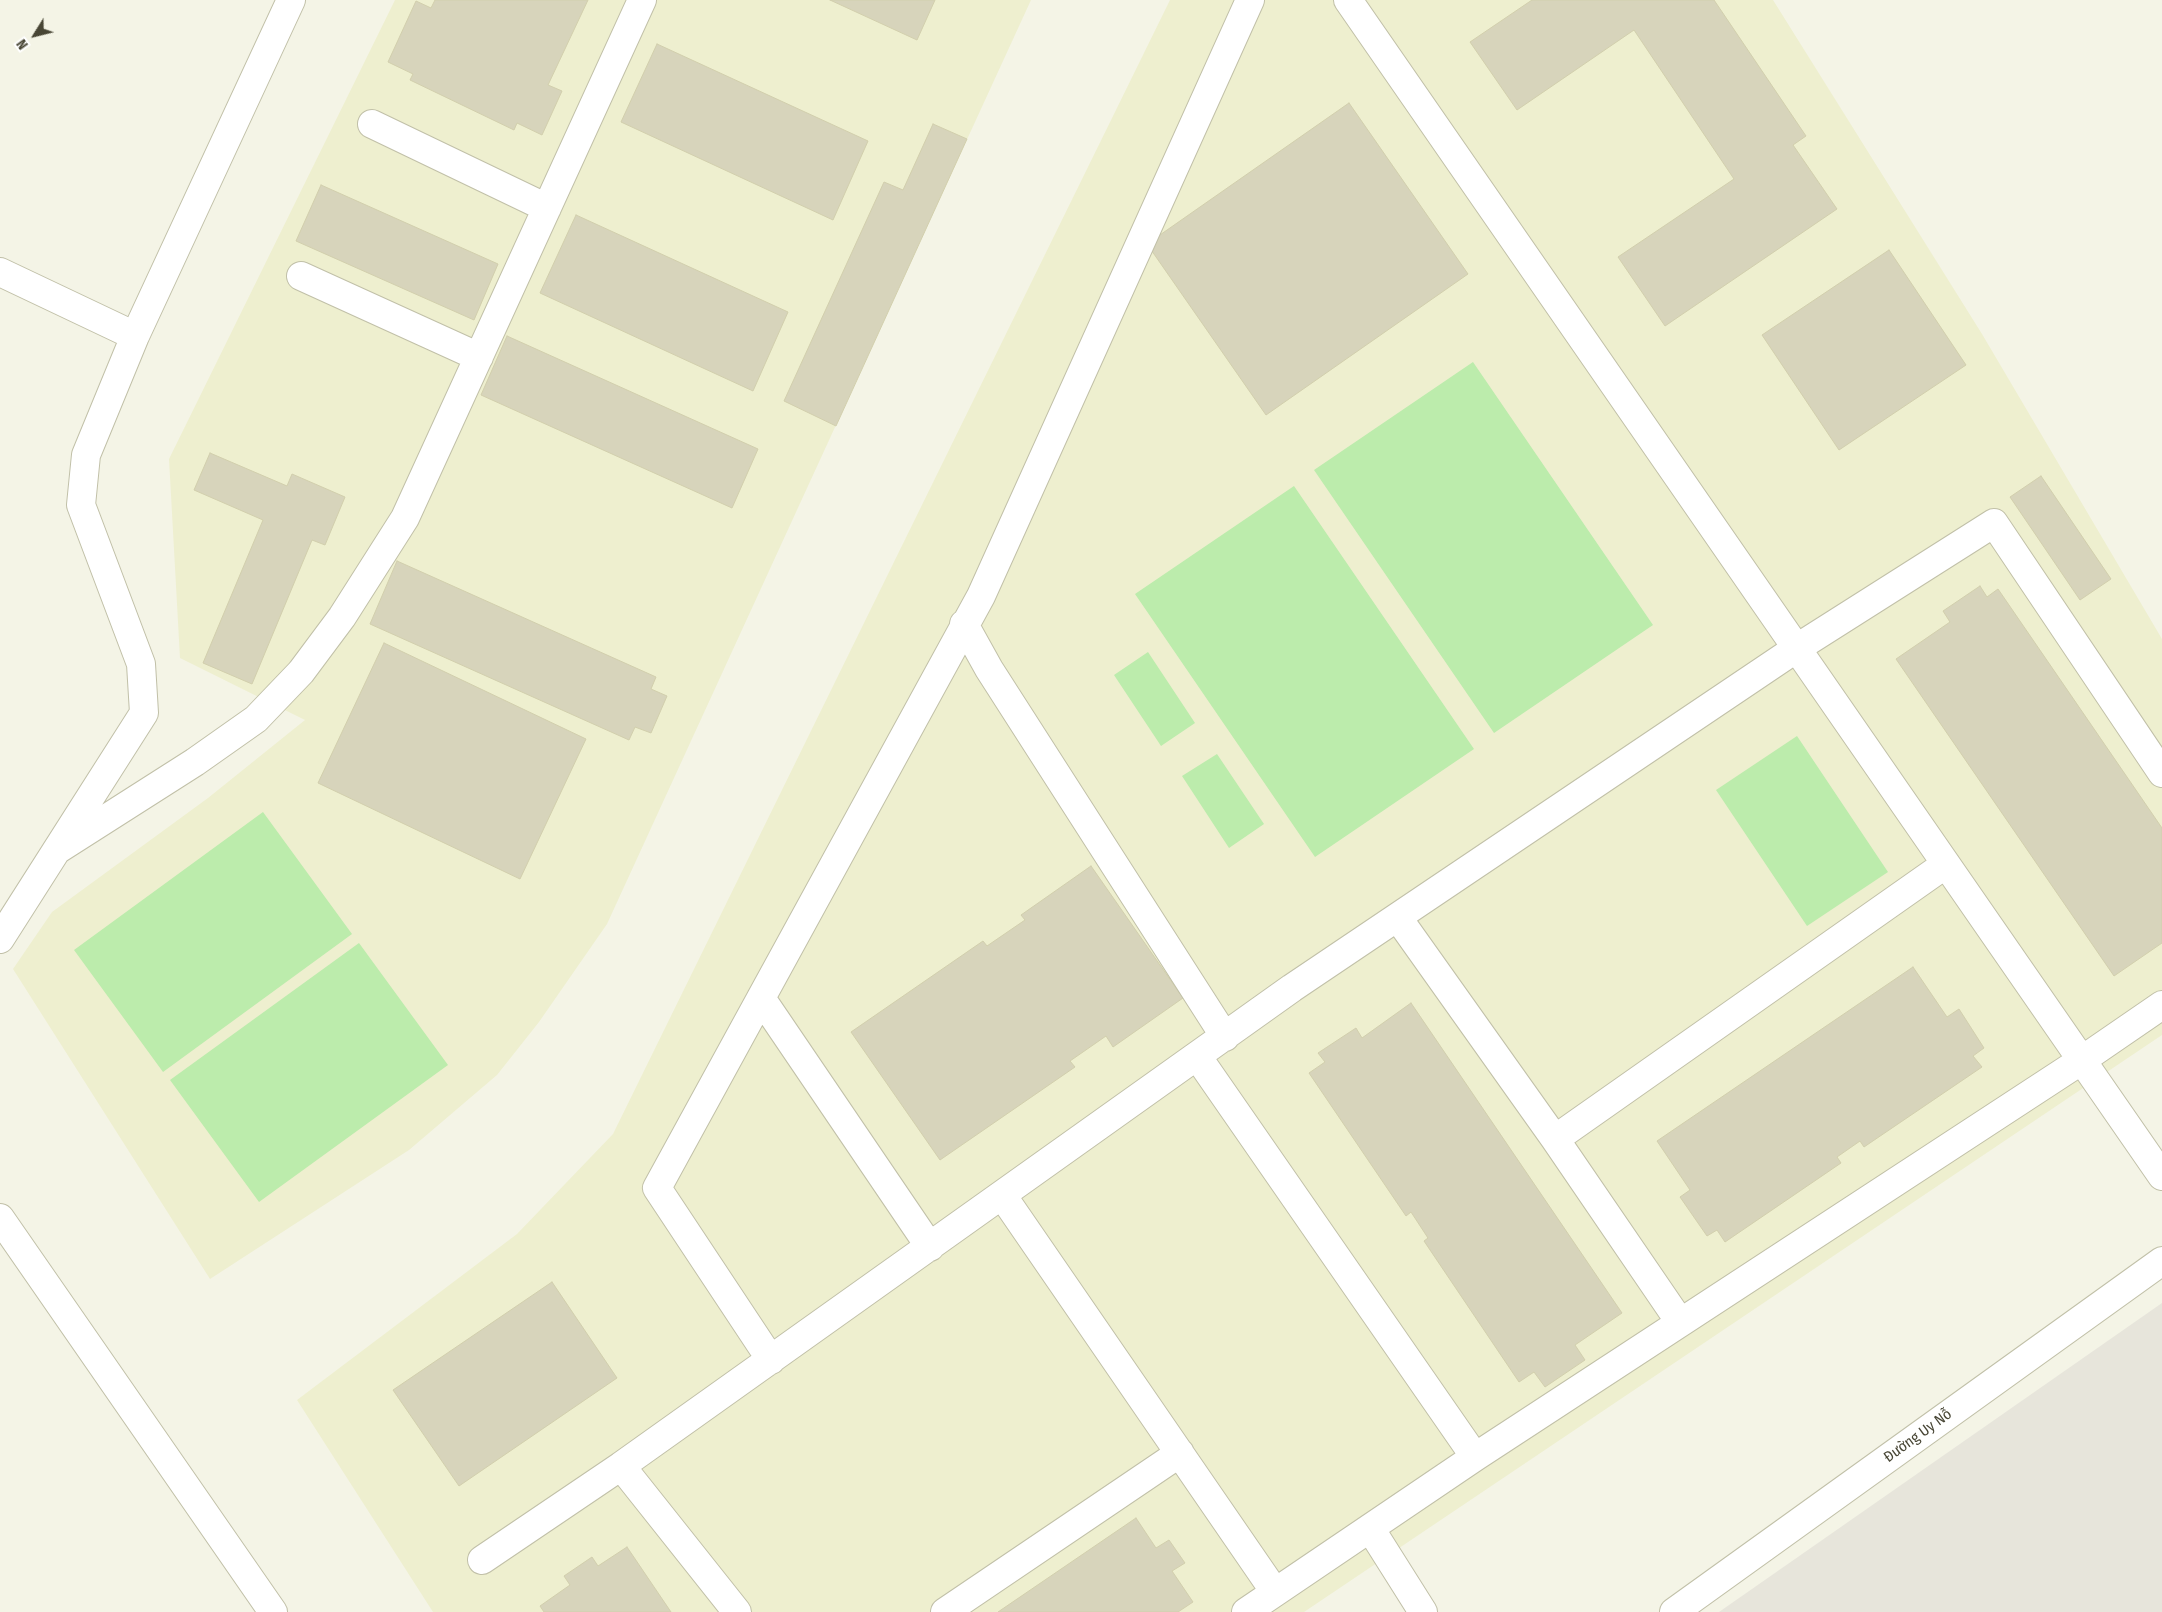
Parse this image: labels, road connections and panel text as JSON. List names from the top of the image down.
{
  "streets": {
    "street": ["Đường Uy Nỗ"]
  },
  "north": "bottom left"
}
